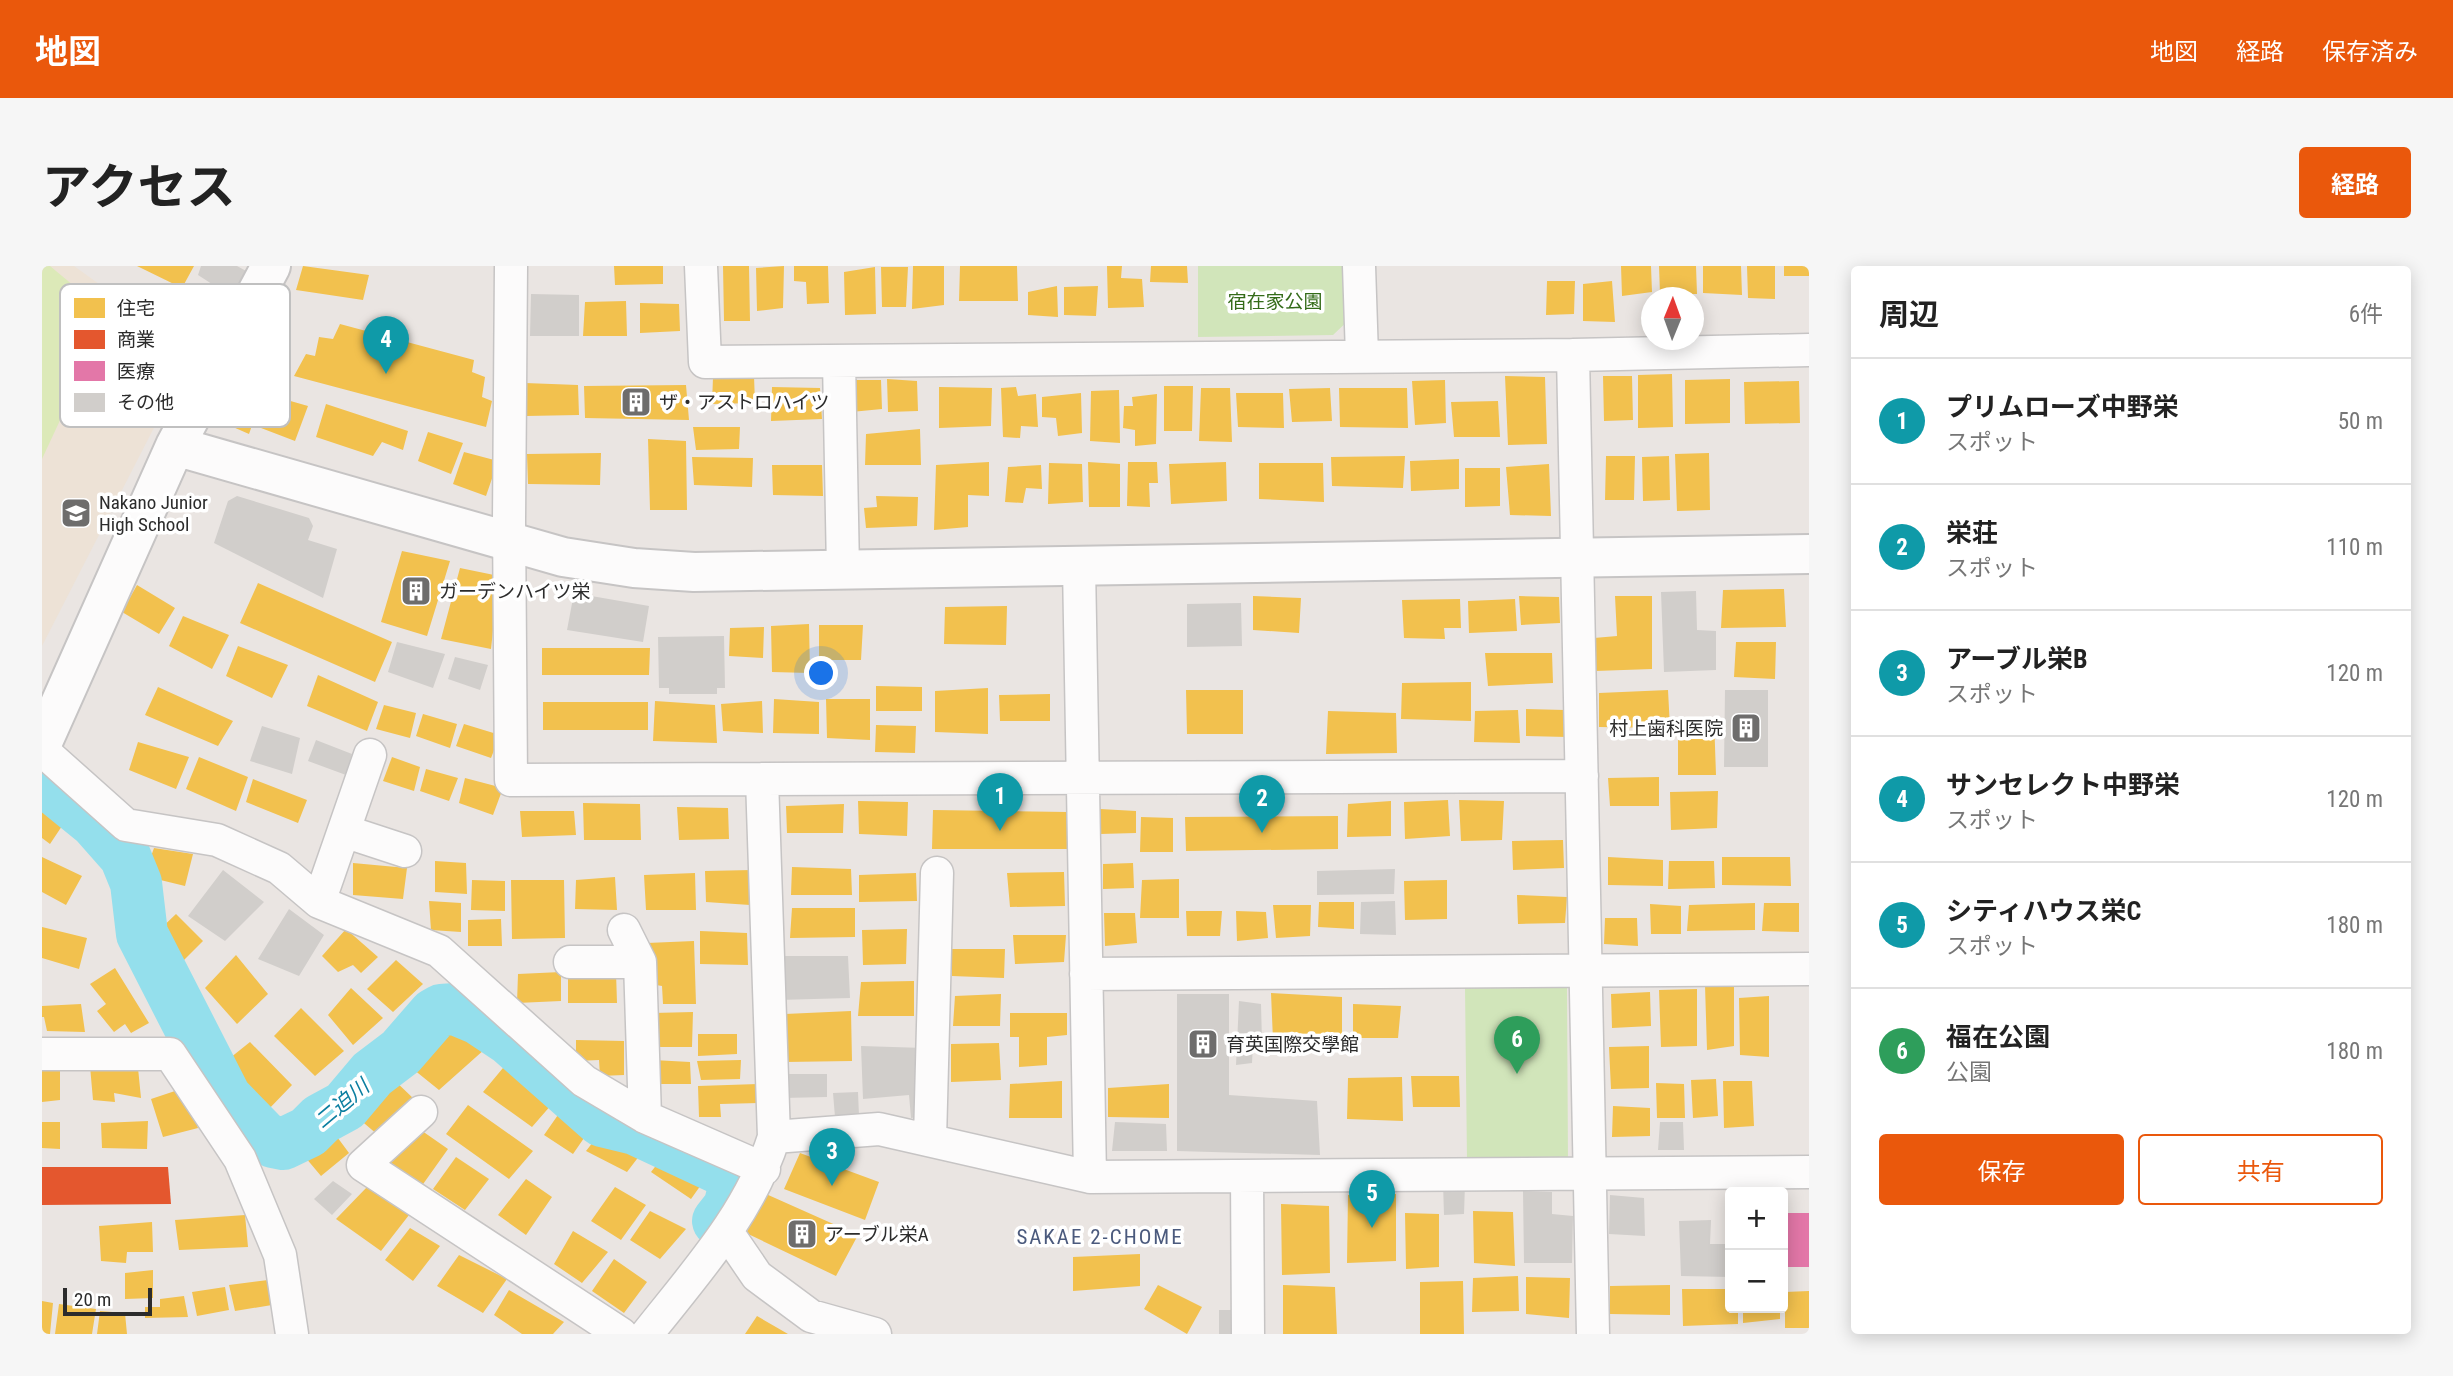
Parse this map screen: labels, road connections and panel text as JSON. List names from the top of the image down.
{
  "districts": ["SAKAE 2-CHOME"],
  "water": ["二迫川"],
  "parks": ["宿在家公園"],
  "places": {
    "building": [
      "ザ・アストロハイツ",
      "ガーデンハイツ栄",
      "村上歯科医院",
      "育英国際交學館",
      "アーブル栄A"
    ],
    "school or university": ["Nakano Junior High School"]
  },
  "legend": [
    "住宅",
    "商業",
    "医療",
    "その他"
  ],
  "scale_bar": "20 m",
  "north": "top",
  "page": {
    "header": "地図",
    "nav": ["地図", "経路", "保存済み"],
    "title": "アクセス",
    "buttons": [
      "経路",
      ["保存", "共有"]
    ],
    "heading": ["周辺", "6件"],
    "pins": [
      "4",
      "1",
      "2",
      "6",
      "3",
      "5"
    ],
    "list": [
      {
        "mark": "1",
        "name": "プリムローズ中野栄",
        "note": "スポット",
        "value": "50 m"
      },
      {
        "mark": "2",
        "name": "栄荘",
        "note": "スポット",
        "value": "110 m"
      },
      {
        "mark": "3",
        "name": "アーブル栄B",
        "note": "スポット",
        "value": "120 m"
      },
      {
        "mark": "4",
        "name": "サンセレクト中野栄",
        "note": "スポット",
        "value": "120 m"
      },
      {
        "mark": "5",
        "name": "シティハウス栄C",
        "note": "スポット",
        "value": "180 m"
      },
      {
        "mark": "6",
        "name": "福在公園",
        "note": "公園",
        "value": "180 m"
      }
    ],
    "map_buttons": ["+", "−"],
    "scale": "20 m"
  }
}
